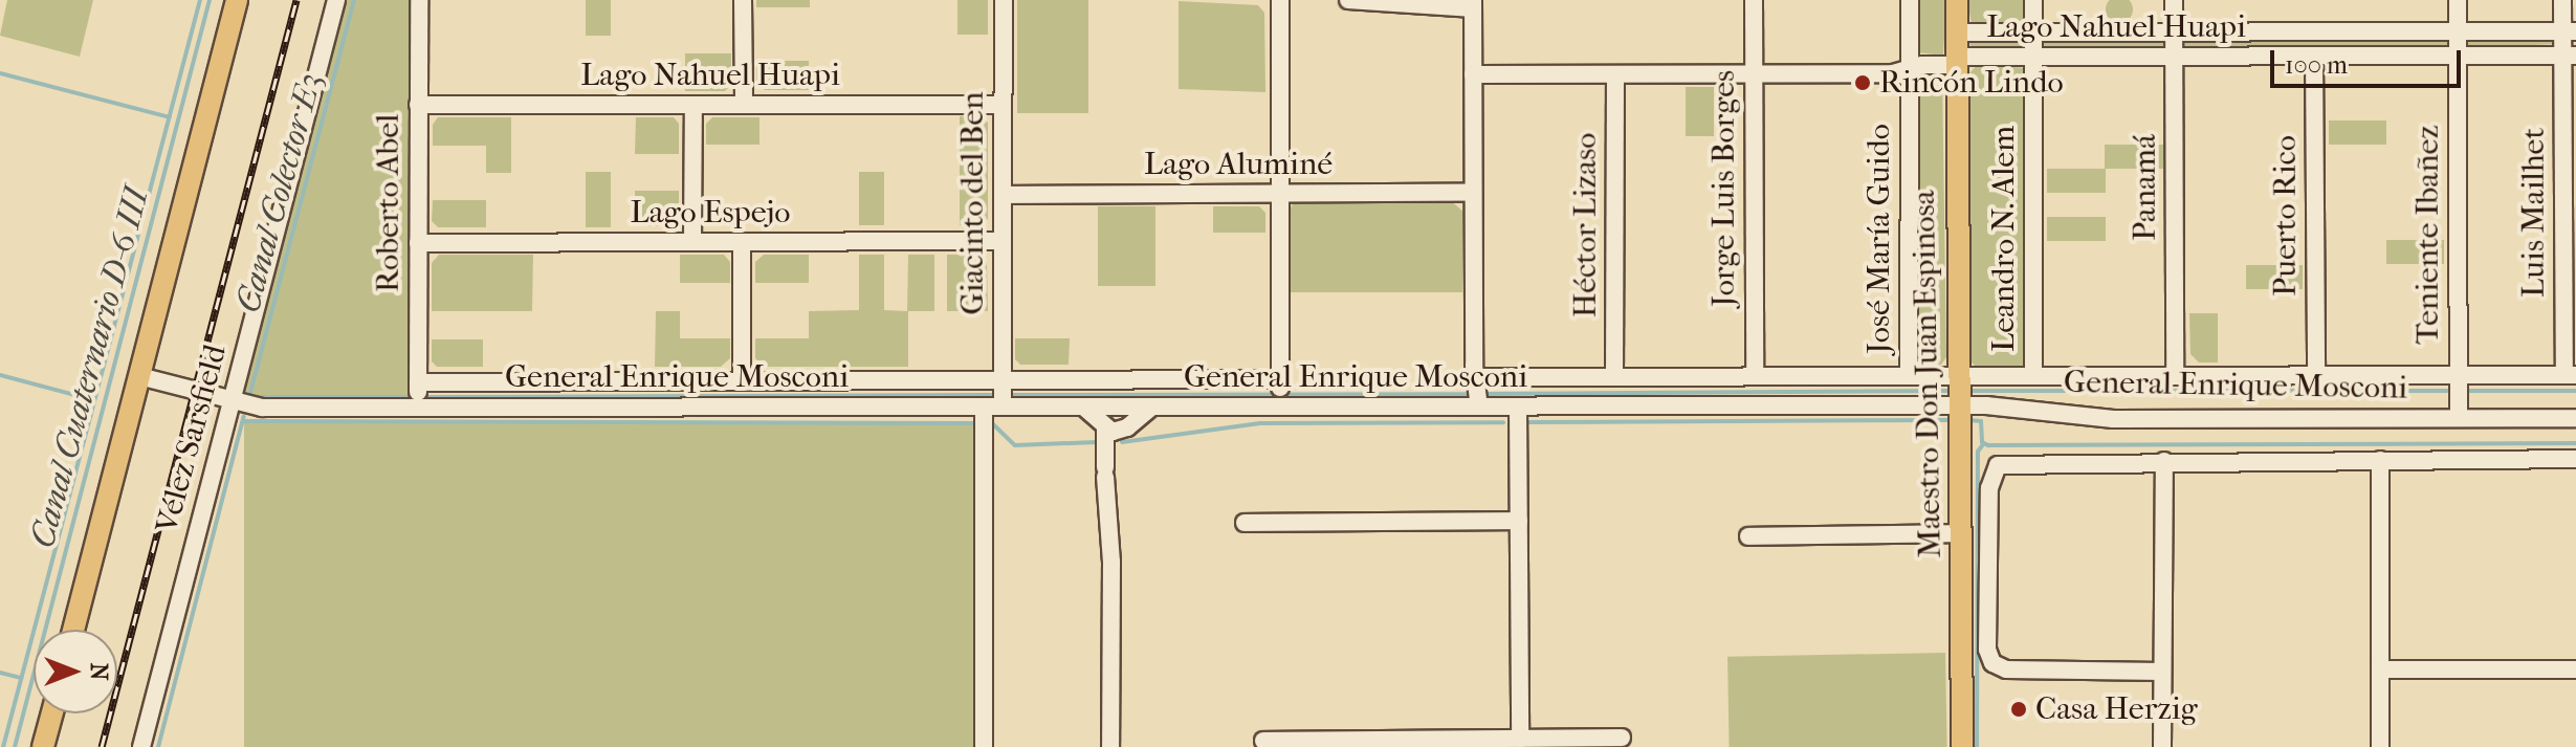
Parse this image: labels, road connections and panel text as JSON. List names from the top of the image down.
{
  "streets": {
    "main road": ["Maestro Don Juan Espinosa"],
    "street": [
      "Lago Nahuel Huapi",
      "Lago Aluminé",
      "Panamá",
      "Jorge Luis Borges",
      "Roberto Abel",
      "Giacinto del Ben",
      "Lago Espejo",
      "Luis Mailhet",
      "Puerto Rico",
      "Héctor Lizaso",
      "Teniente Ibañez",
      "José María Guido",
      "Leandro N. Alem",
      "General Enrique Mosconi",
      "Vélez Sarsfield"
    ]
  },
  "crossings": [
    ["Lago Nahuel Huapi", "Panamá"],
    ["Lago Nahuel Huapi", "Jorge Luis Borges"],
    ["Lago Nahuel Huapi", "Roberto Abel"],
    ["Lago Nahuel Huapi", "Giacinto del Ben"],
    ["Lago Nahuel Huapi", "Luis Mailhet"],
    ["Lago Nahuel Huapi", "Puerto Rico"],
    ["Lago Nahuel Huapi", "Héctor Lizaso"],
    ["Lago Nahuel Huapi", "Teniente Ibañez"],
    ["Lago Nahuel Huapi", "José María Guido"],
    ["Lago Nahuel Huapi", "Leandro N. Alem"],
    ["Lago Nahuel Huapi", "Maestro Don Juan Espinosa"],
    ["Lago Aluminé", "Giacinto del Ben"],
    ["Roberto Abel", "Lago Espejo"],
    ["Roberto Abel", "General Enrique Mosconi"],
    ["Giacinto del Ben", "Lago Espejo"],
    ["Giacinto del Ben", "General Enrique Mosconi"],
    ["Teniente Ibañez", "General Enrique Mosconi"],
    ["Maestro Don Juan Espinosa", "General Enrique Mosconi"],
    ["General Enrique Mosconi", "Vélez Sarsfield"]
  ],
  "water": ["Canal Colector E3", "Canal Cuaternario D-6 III"],
  "places": ["Rincón Lindo", "Casa Herzig"],
  "scale_bar": "100 m",
  "north": "right"
}
